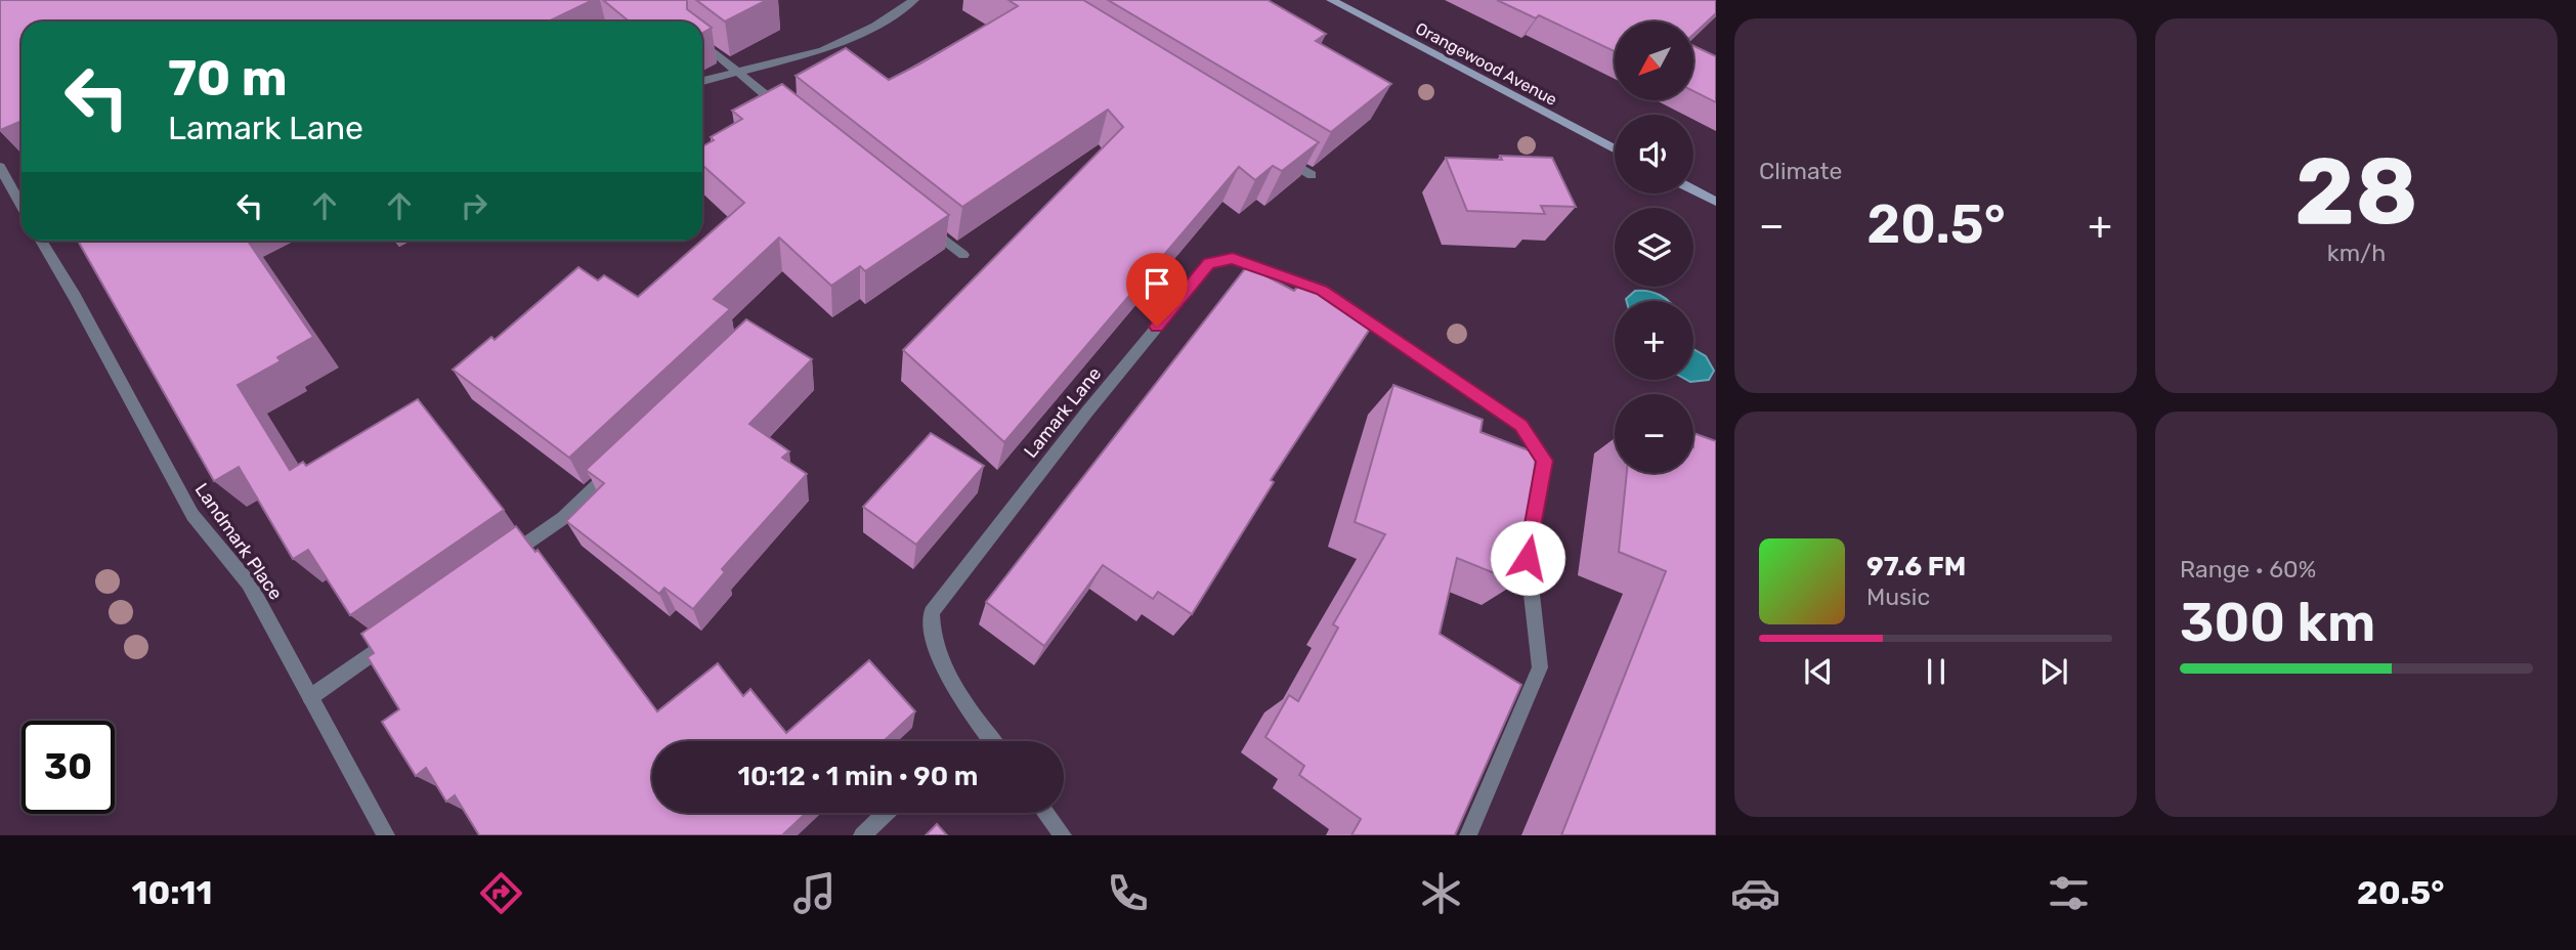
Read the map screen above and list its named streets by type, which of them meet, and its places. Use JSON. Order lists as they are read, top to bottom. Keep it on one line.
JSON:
{"streets":{"main road":["Orangewood Avenue"],"street":["Lamark Lane","Landmark Place"]},"north":"bottom left","page":{"tile":["Climate",["28","km/h"],["Range · 60%","300 km"]],"map_buttons":["+","−"],"turn":["70 m","Lamark Lane"],"heat":["−","20.5°","+"],"song":["97.6 FM","Music"],"limit":"30","trip":"10:12 · 1 min · 90 m","tabs":["10:11","20.5°"]}}
